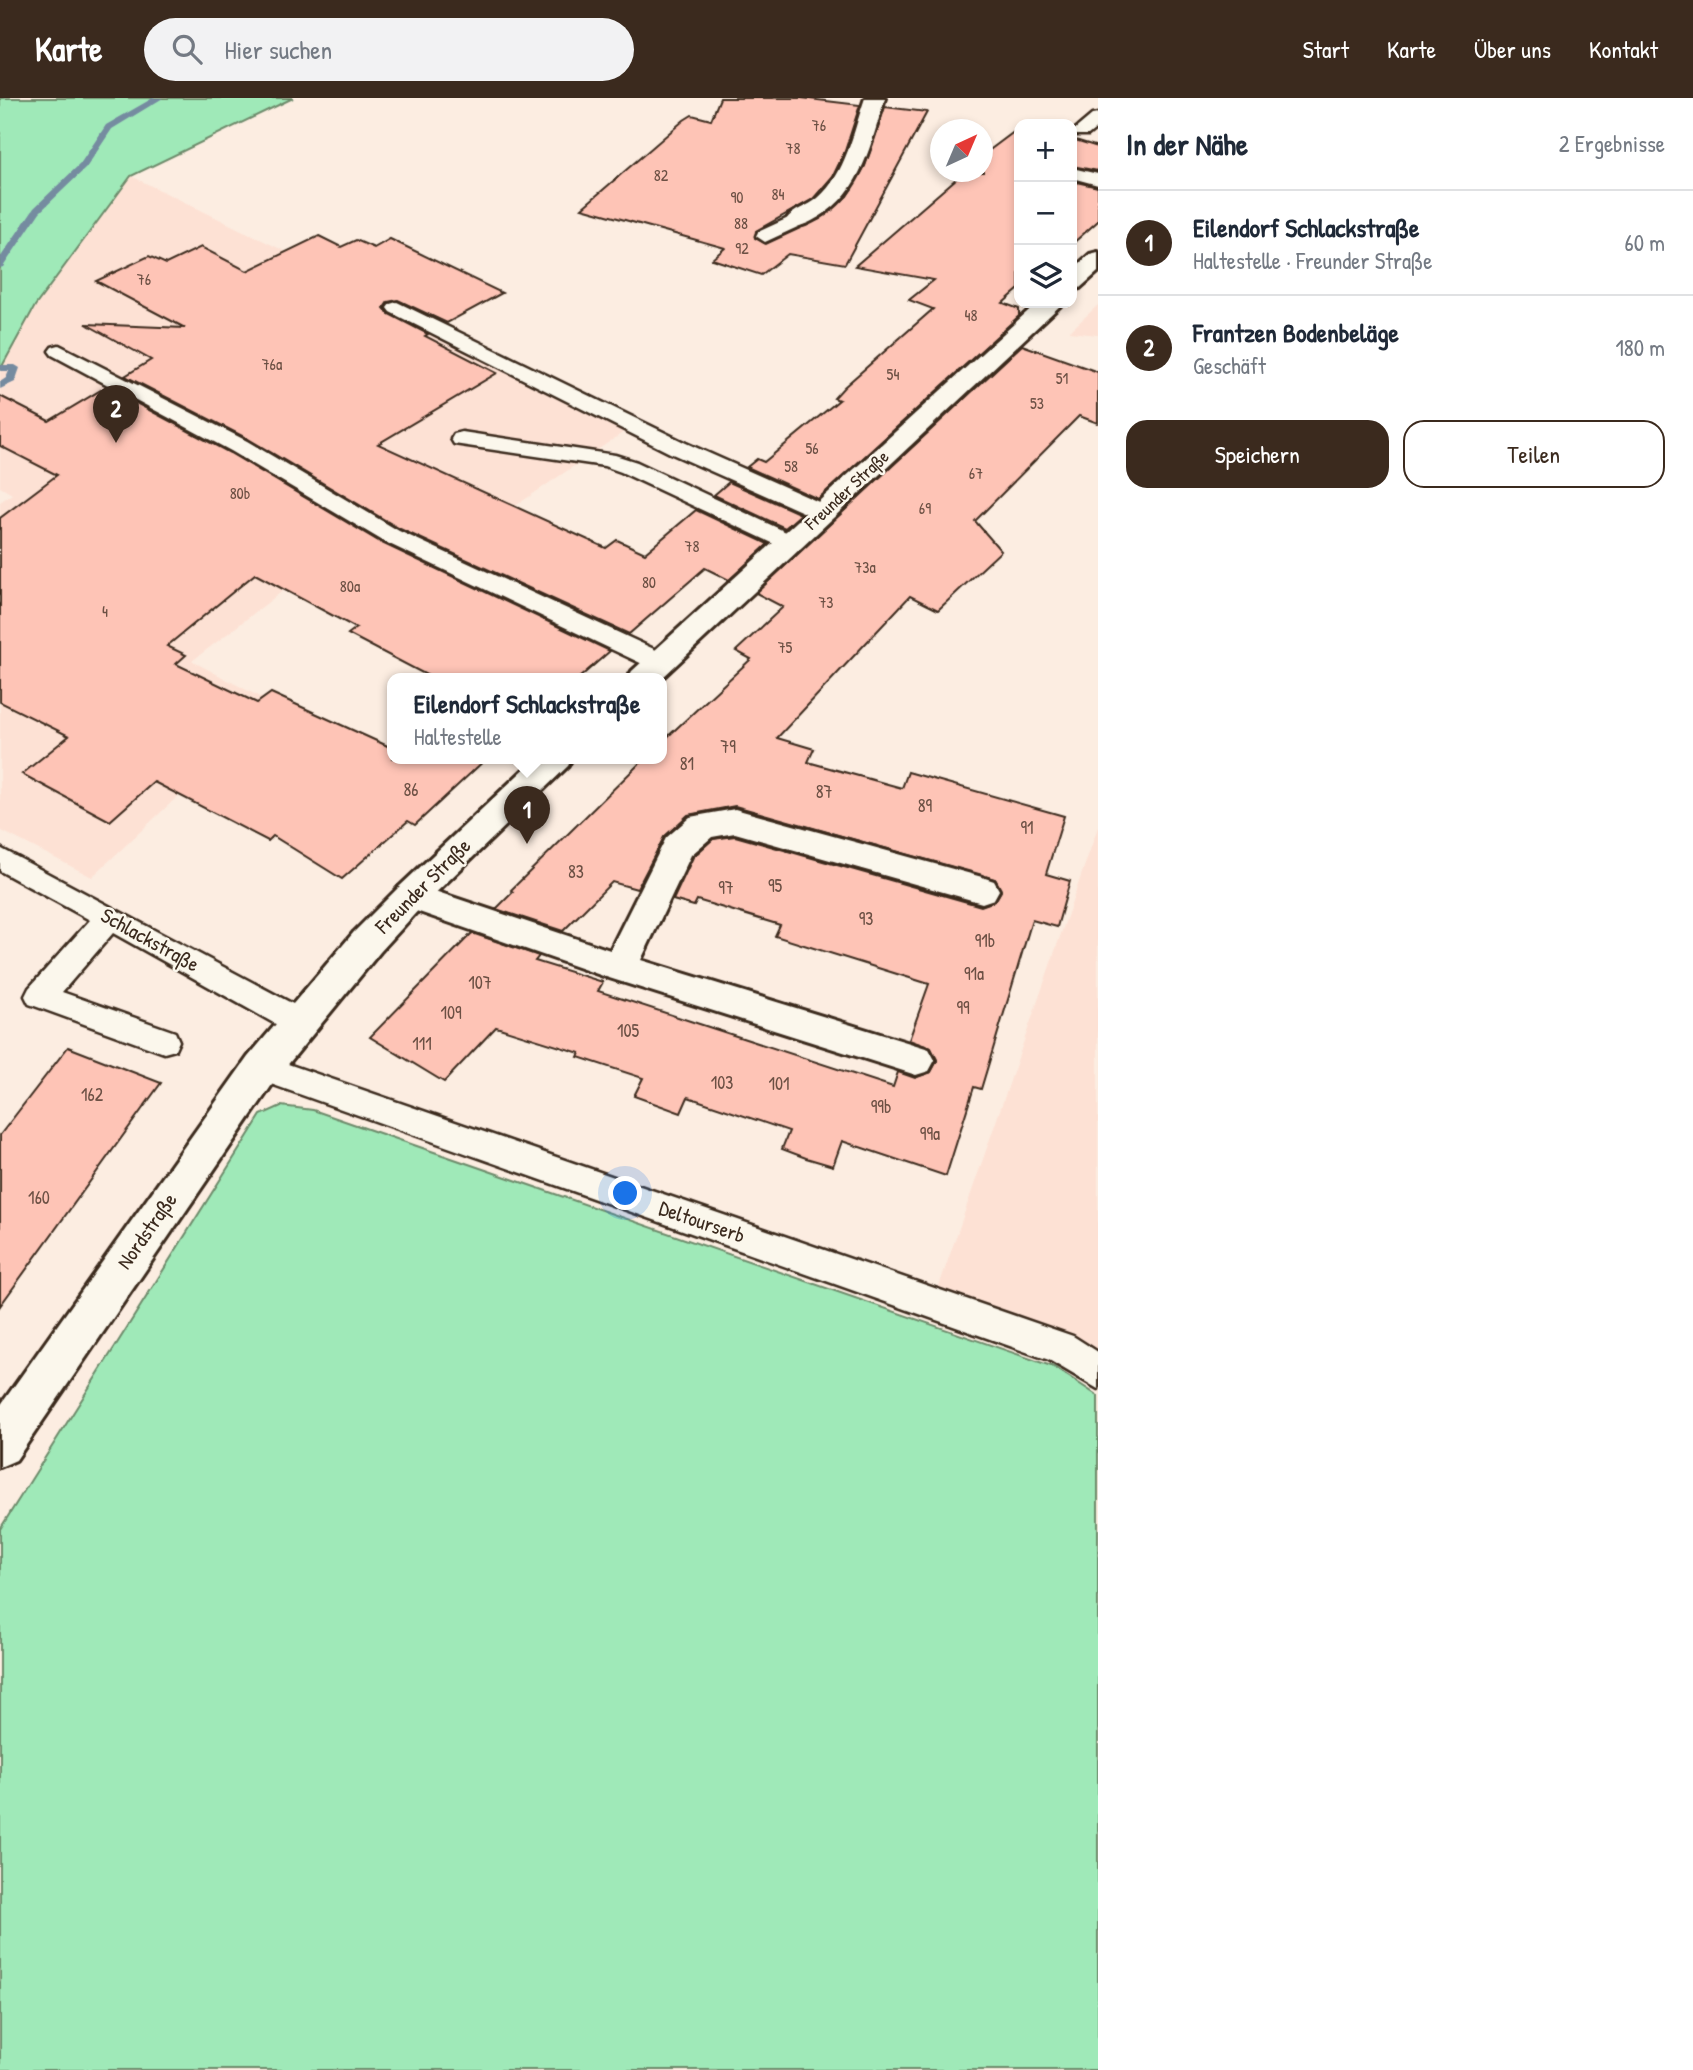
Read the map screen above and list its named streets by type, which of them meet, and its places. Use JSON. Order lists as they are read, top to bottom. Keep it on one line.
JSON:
{"streets":{"main road":["Freunder Straße","Nordstraße"],"lane":["Schlackstraße","Deltourserb"]},"crossings":[["Freunder Straße","Schlackstraße"],["Freunder Straße","Nordstraße"],["Schlackstraße","Nordstraße"],["Deltourserb","Nordstraße"]],"house_numbers":["76","78","82","84","90","88","92","76","48","76a","54","51","53","56","58","67","80b","69","78","73a","80","80a","73","4","75","79","81","86","87","89","91","83","95","97","93","91b","91a","107","99","109","105","111","103","101","162","99b","99a","160"],"north":"top right","page":{"header":"Karte","search":"Hier suchen","nav":["Start","Karte","Über uns","Kontakt"],"heading":["In der Nähe","2 Ergebnisse"],"map_buttons":["+","−"],"list":[{"mark":"1","name":"Eilendorf Schlackstraße","note":"Haltestelle · Freunder Straße","value":"60 m"},{"mark":"2","name":"Frantzen Bodenbeläge","note":"Geschäft","value":"180 m"}],"pins":["2","1"],"buttons":["Speichern","Teilen"],"popup":["Eilendorf Schlackstraße","Haltestelle"]}}
